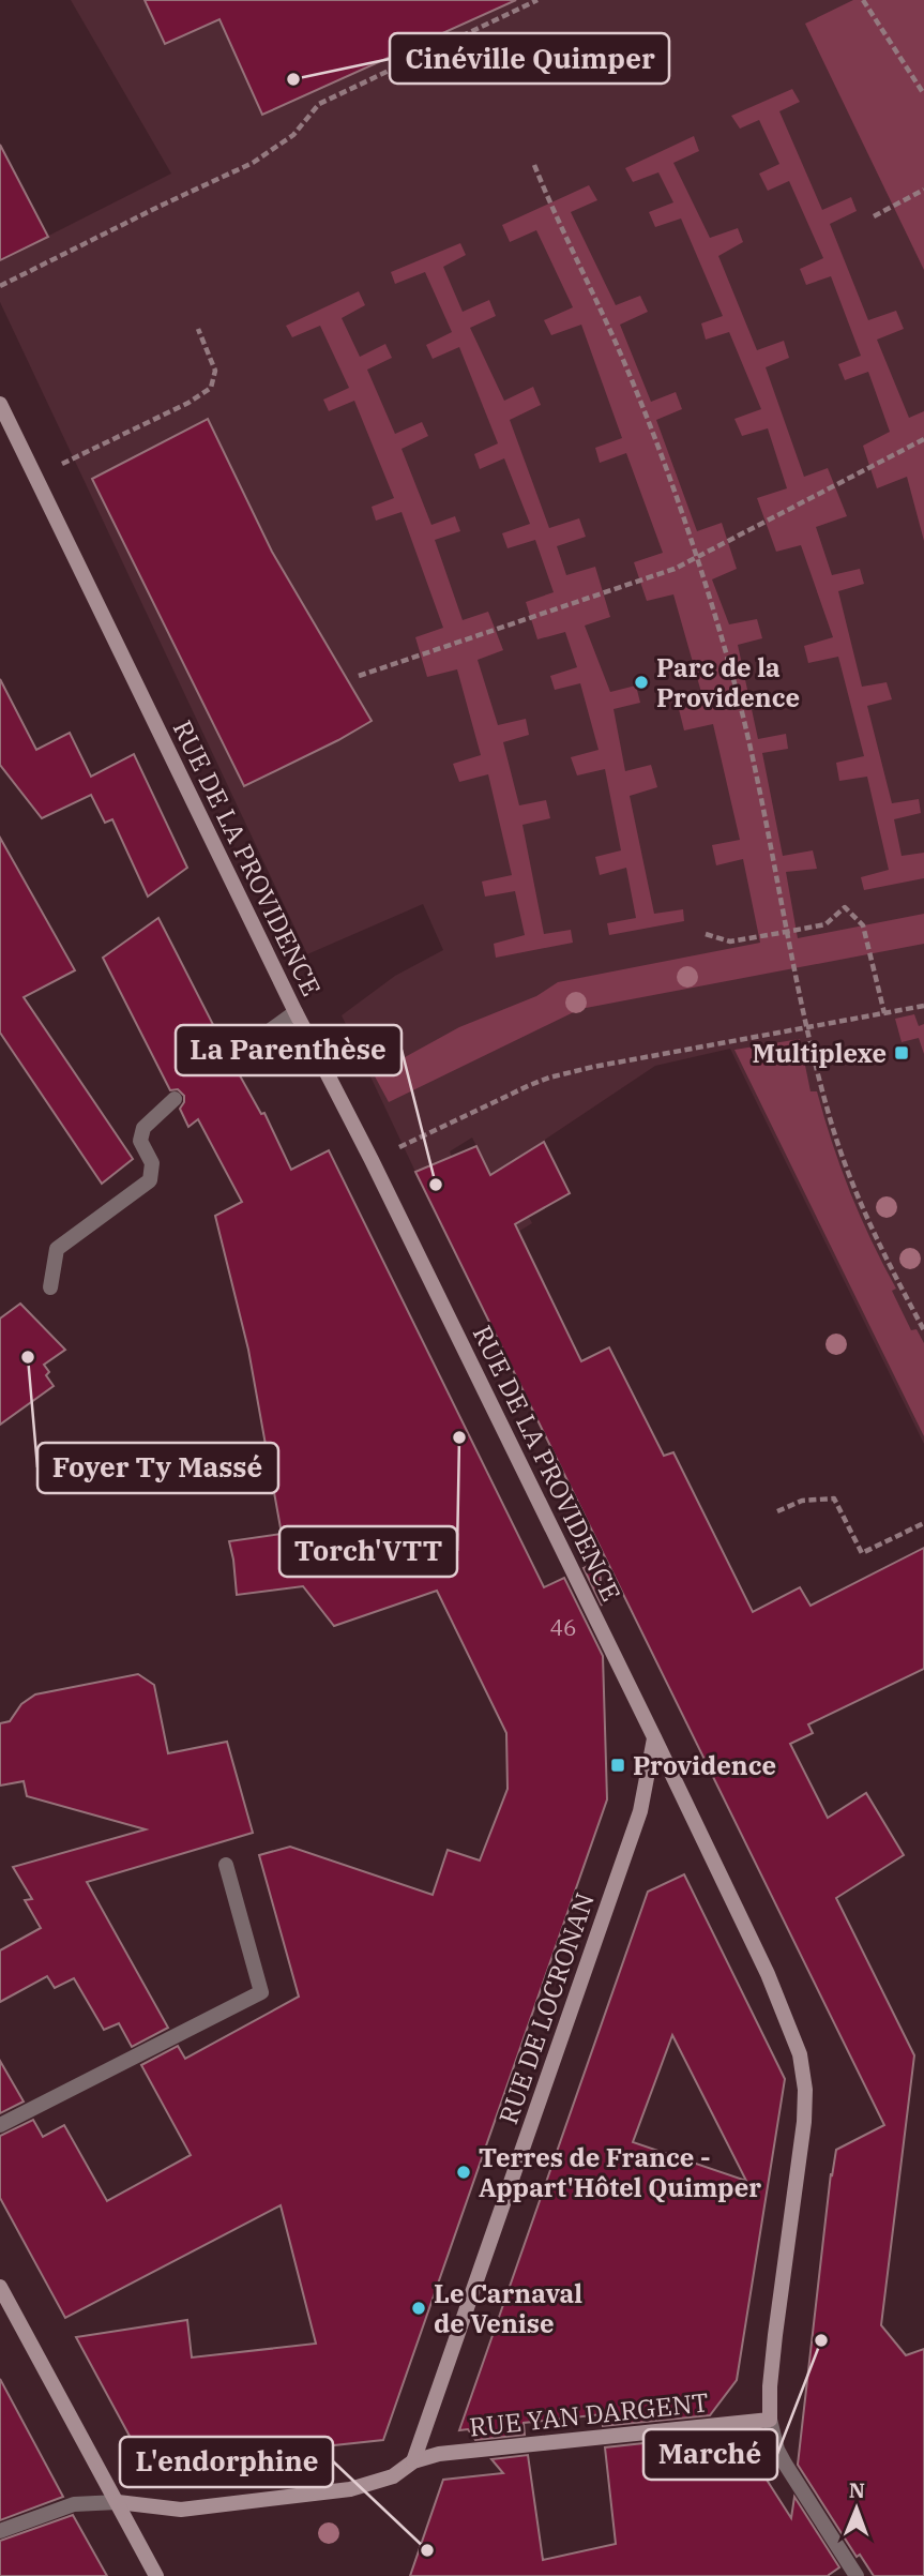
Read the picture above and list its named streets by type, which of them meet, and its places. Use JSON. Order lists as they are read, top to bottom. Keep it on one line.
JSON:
{"streets":{"street":["RUE DE LA PROVIDENCE","RUE DE LOCRONAN","RUE YAN DARGENT"]},"crossings":[["RUE DE LA PROVIDENCE","RUE DE LOCRONAN"],["RUE DE LA PROVIDENCE","RUE YAN DARGENT"],["RUE DE LOCRONAN","RUE YAN DARGENT"]],"places":{"other":["Cinéville Quimper","Parc de la Providence","La Parenthèse","Foyer Ty Massé","Torch'VTT","Terres de France - Appart'Hôtel Quimper","Le Carnaval de Venise","Marché","L'endorphine"],"transit":["Multiplexe","Providence"]},"house_numbers":["46"],"north":"top"}
